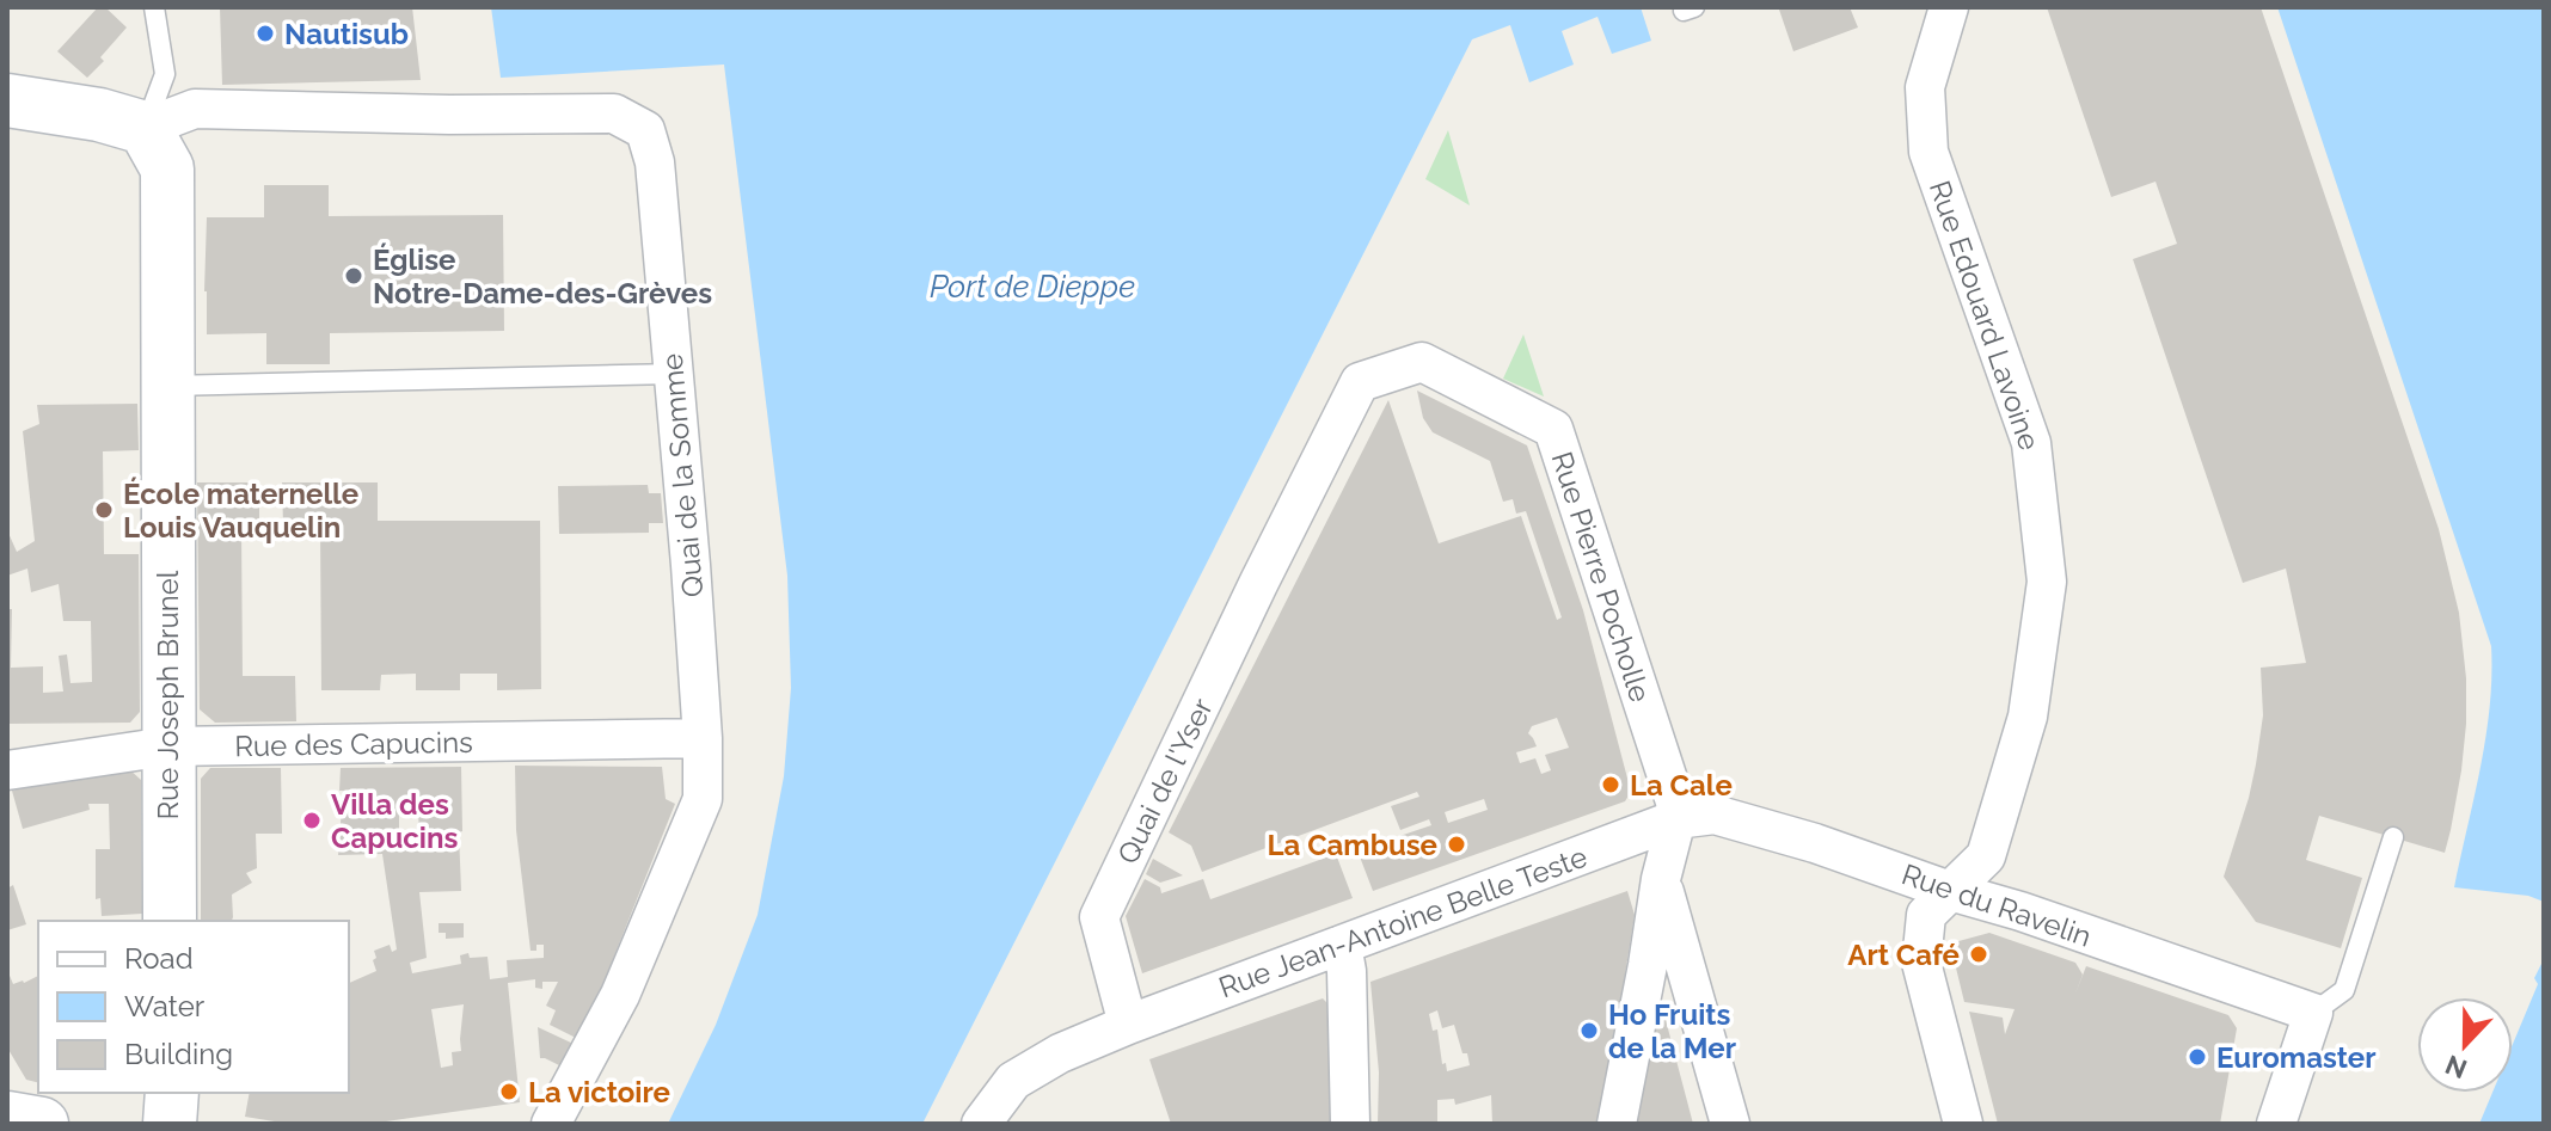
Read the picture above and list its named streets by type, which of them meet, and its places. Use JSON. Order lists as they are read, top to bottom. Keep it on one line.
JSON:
{"streets":{"main road":["Rue Joseph Brunel"],"street":["Rue Edouard Lavoine","Quai de la Somme","Rue Pierre Pocholle","Rue des Capucins","Quai de l'Yser","Rue du Ravelin","Rue Jean-Antoine Belle Teste"]},"crossings":[["Rue Edouard Lavoine","Rue du Ravelin"],["Quai de la Somme","Rue Joseph Brunel"],["Quai de la Somme","Rue des Capucins"],["Rue Pierre Pocholle","Quai de l'Yser"],["Rue Pierre Pocholle","Rue du Ravelin"],["Rue Pierre Pocholle","Rue Jean-Antoine Belle Teste"],["Rue Joseph Brunel","Rue des Capucins"],["Quai de l'Yser","Rue Jean-Antoine Belle Teste"],["Rue du Ravelin","Rue Jean-Antoine Belle Teste"]],"water":["Port de Dieppe"],"places":["Nautisub","Église Notre-Dame-des-Grèves","École maternelle Louis Vauquelin","La Cale","Villa des Capucins","La Cambuse","Art Café","Ho Fruits de la Mer","Euromaster","La victoire"],"legend":["Road","Water","Building"],"north":"bottom"}
